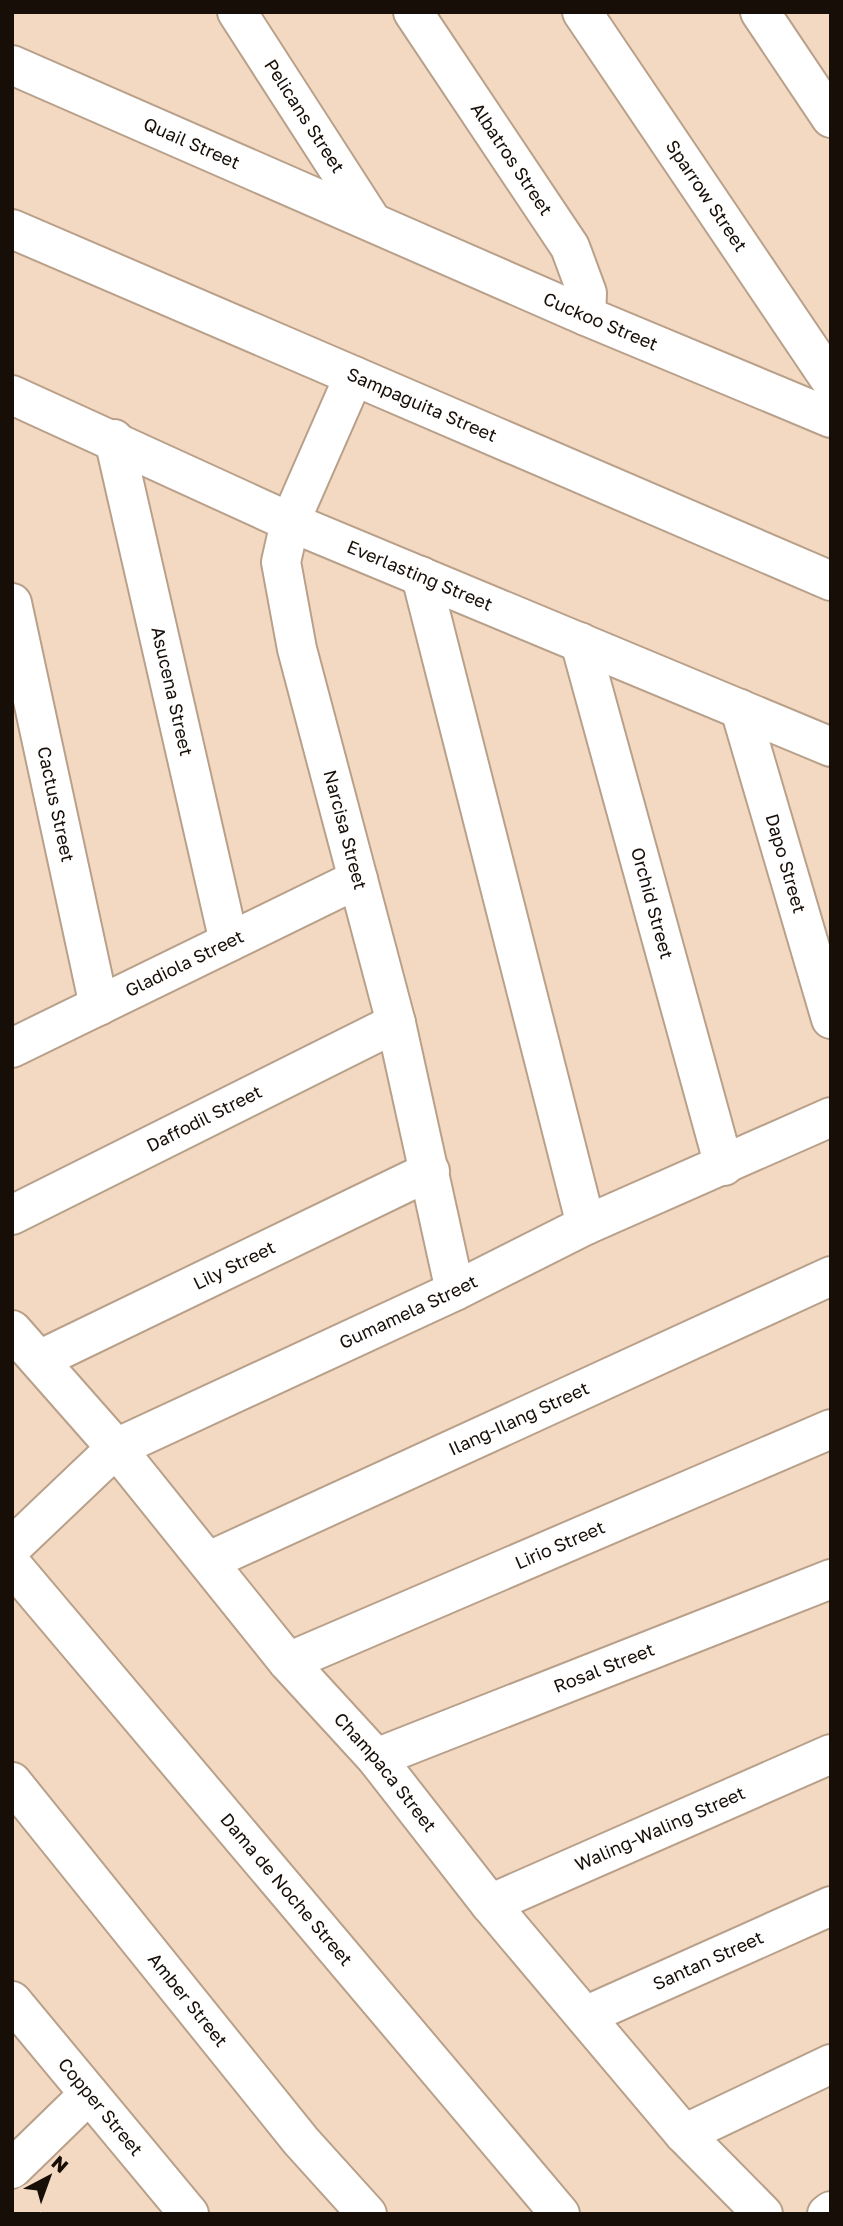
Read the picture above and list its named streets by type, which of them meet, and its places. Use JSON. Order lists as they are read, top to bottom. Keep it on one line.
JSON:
{"streets":{"street":["Pelicans Street","Quail Street","Albatros Street","Sparrow Street","Cuckoo Street","Sampaguita Street","Everlasting Street","Asucena Street","Cactus Street","Narcisa Street","Dapo Street","Orchid Street","Gladiola Street","Daffodil Street","Lily Street","Gumamela Street","Ilang-Ilang Street","Lirio Street","Rosal Street","Champaca Street","Waling-Waling Street","Dama de Noche Street","Santan Street","Amber Street","Copper Street"]},"crossings":[["Pelicans Street","Quail Street"],["Pelicans Street","Cuckoo Street"],["Quail Street","Cuckoo Street"],["Albatros Street","Cuckoo Street"],["Sampaguita Street","Narcisa Street"],["Everlasting Street","Asucena Street"],["Everlasting Street","Narcisa Street"],["Everlasting Street","Dapo Street"],["Everlasting Street","Orchid Street"],["Asucena Street","Gladiola Street"],["Cactus Street","Gladiola Street"],["Narcisa Street","Gladiola Street"],["Narcisa Street","Daffodil Street"],["Narcisa Street","Lily Street"],["Narcisa Street","Gumamela Street"],["Orchid Street","Gumamela Street"],["Lily Street","Champaca Street"],["Gumamela Street","Champaca Street"],["Ilang-Ilang Street","Champaca Street"],["Lirio Street","Champaca Street"],["Rosal Street","Champaca Street"],["Champaca Street","Waling-Waling Street"],["Champaca Street","Santan Street"]],"north":"top right"}
